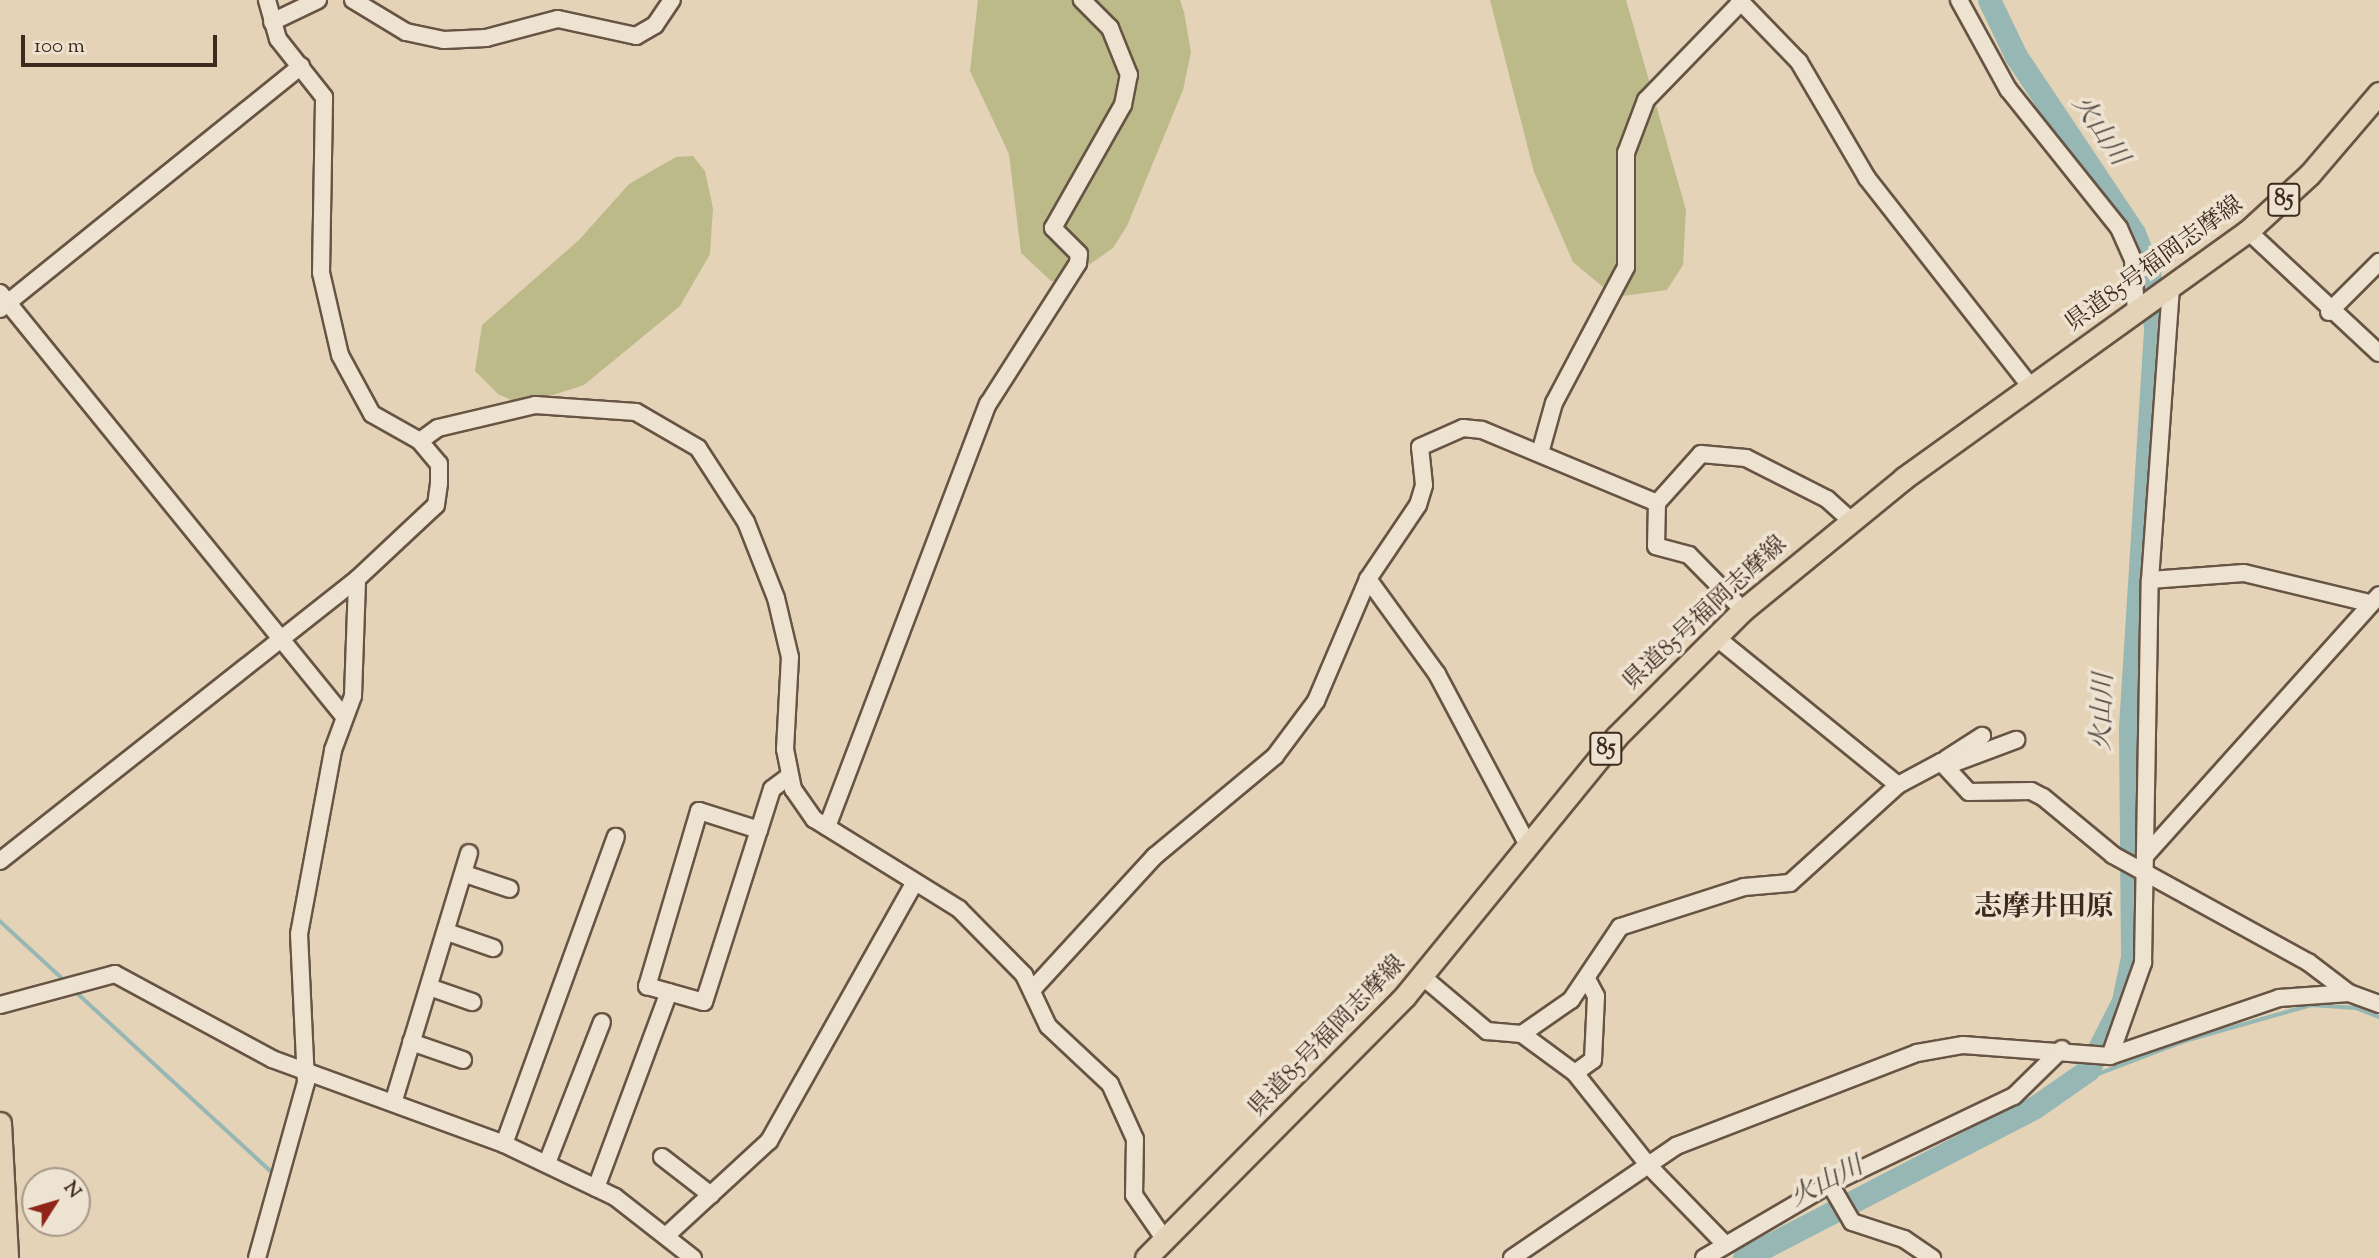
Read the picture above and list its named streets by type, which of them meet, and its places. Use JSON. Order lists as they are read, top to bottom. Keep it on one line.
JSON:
{"streets":{"main road":["85","県道85号福岡志摩線"]},"districts":["志摩井田原"],"water":["火山川"],"scale_bar":"100 m","north":"top right"}
